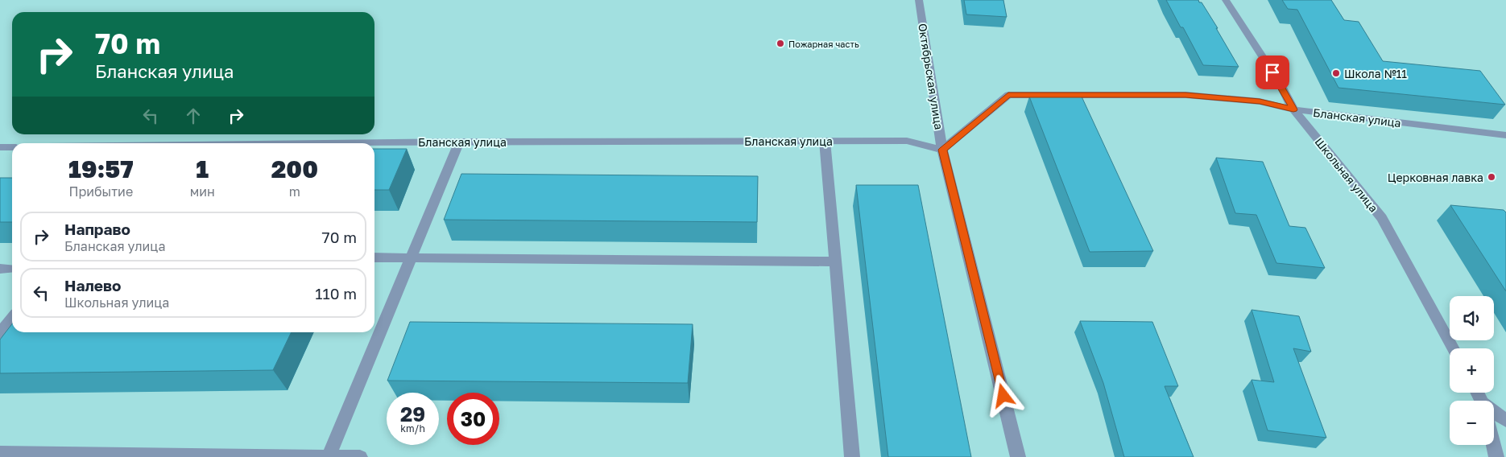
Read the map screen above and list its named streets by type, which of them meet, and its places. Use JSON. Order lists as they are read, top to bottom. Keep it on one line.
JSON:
{"streets":{"street":["Октябрьская улица","Бланская улица","Школьная улица"]},"crossings":[["Октябрьская улица","Бланская улица"],["Бланская улица","Школьная улица"]],"places":["Пожарная часть","Школа №11","Церковная лавка"],"page":{"turn":["70 m","Бланская улица"],"eta":["19:57","Прибытие","1","мин","200","m"],"list":[{"name":"Направо","note":"Бланская улица","value":"70 m"},{"name":"Налево","note":"Школьная улица","value":"110 m"}],"map_buttons":["+","−"],"speed":"29 km/h","limit":"30"}}
